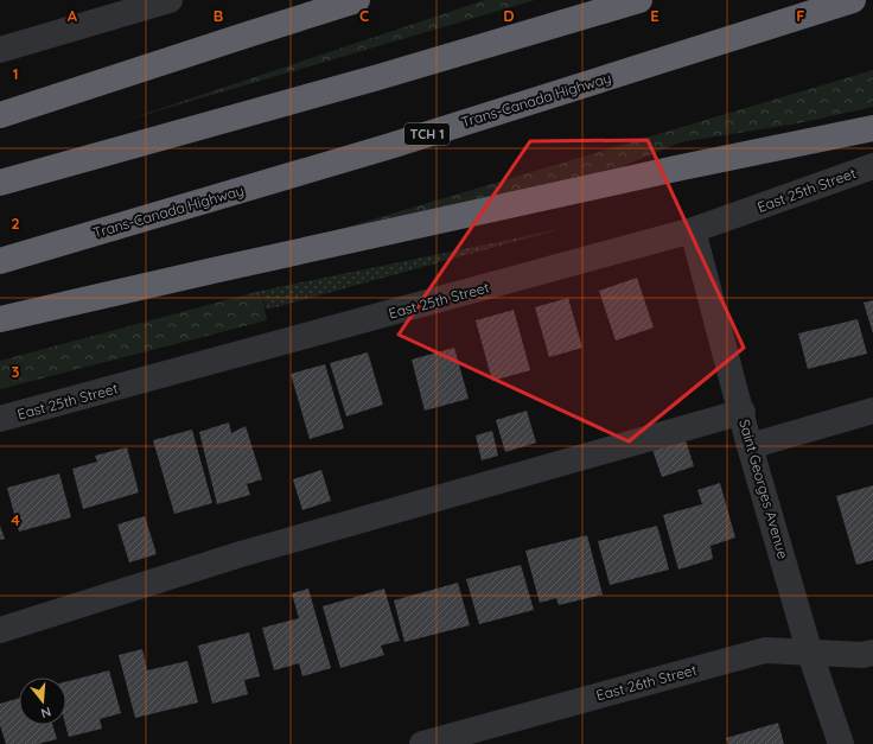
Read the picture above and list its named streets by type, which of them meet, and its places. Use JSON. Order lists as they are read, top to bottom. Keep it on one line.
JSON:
{"streets":{"highway":["Trans-Canada Highway","TCH 1"],"street":["East 25th Street","Saint Georges Avenue","East 26th Street"]},"crossings":[["East 25th Street","Saint Georges Avenue"],["Saint Georges Avenue","East 26th Street"]],"north":"bottom","grid":{"columns":["A","B","C","D","E","F"],"rows":["1","2","3","4"]}}
